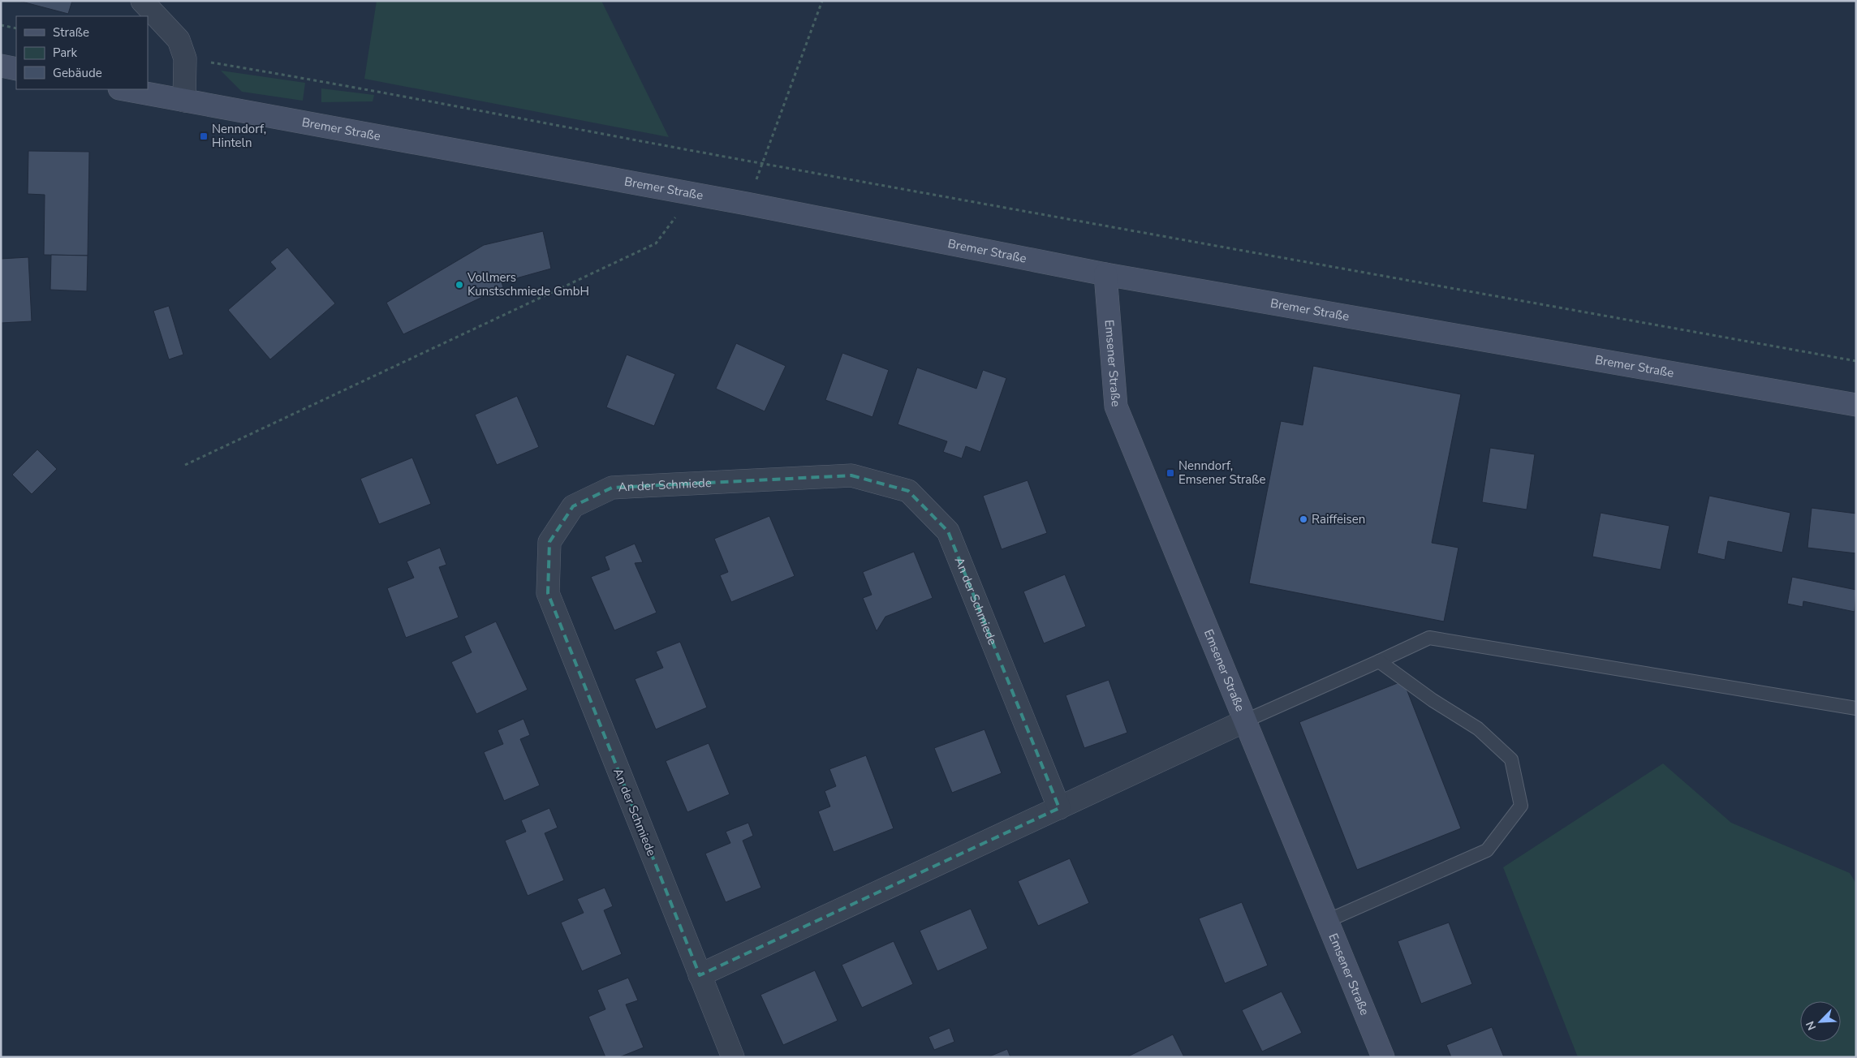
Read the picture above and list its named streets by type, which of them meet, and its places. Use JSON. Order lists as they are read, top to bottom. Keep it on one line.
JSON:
{"streets":{"main road":["Bremer Straße","Emsener Straße"],"street":["An der Schmiede"]},"crossings":[["Bremer Straße","Emsener Straße"]],"places":{"transit":["Nenndorf, Hinteln","Nenndorf, Emsener Straße"],"other":["Vollmers Kunstschmiede GmbH","Raiffeisen"]},"legend":["Straße","Park","Gebäude"],"north":"bottom left"}
